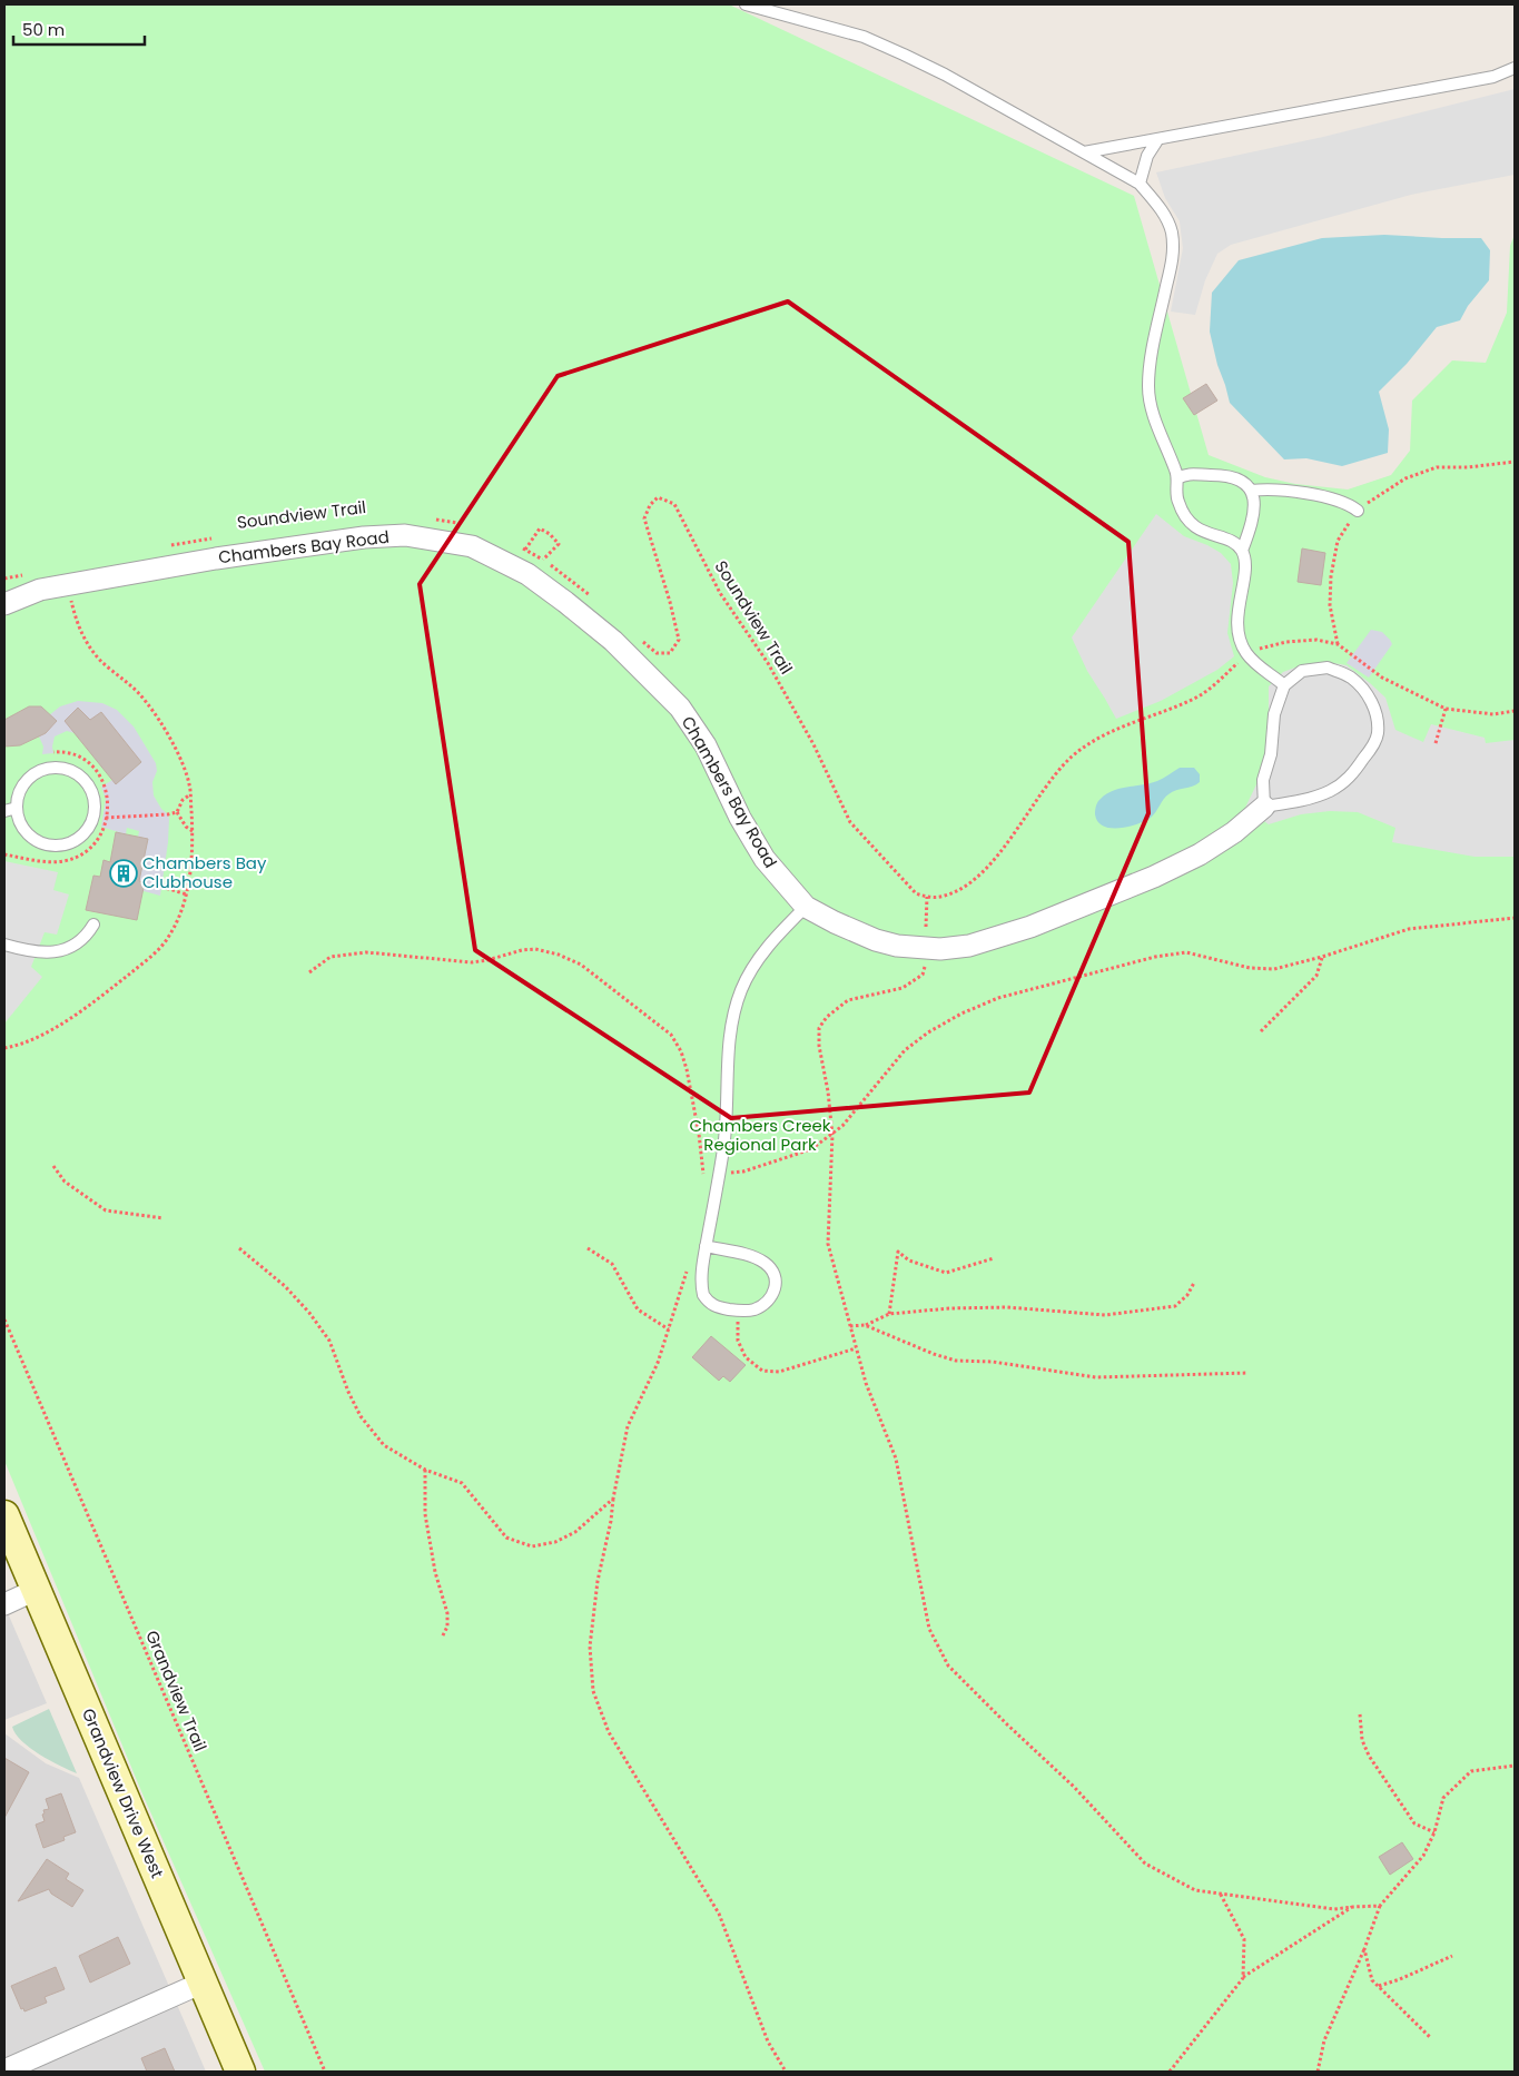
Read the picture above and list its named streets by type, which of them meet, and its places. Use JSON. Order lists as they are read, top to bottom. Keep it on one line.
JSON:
{"streets":{"street":["Chambers Bay Road","Grandview Drive West"],"path":["Soundview Trail","Grandview Trail"]},"parks":["Chambers Creek Regional Park"],"places":{"building":["Chambers Bay Clubhouse"]},"scale_bar":"50 m"}
